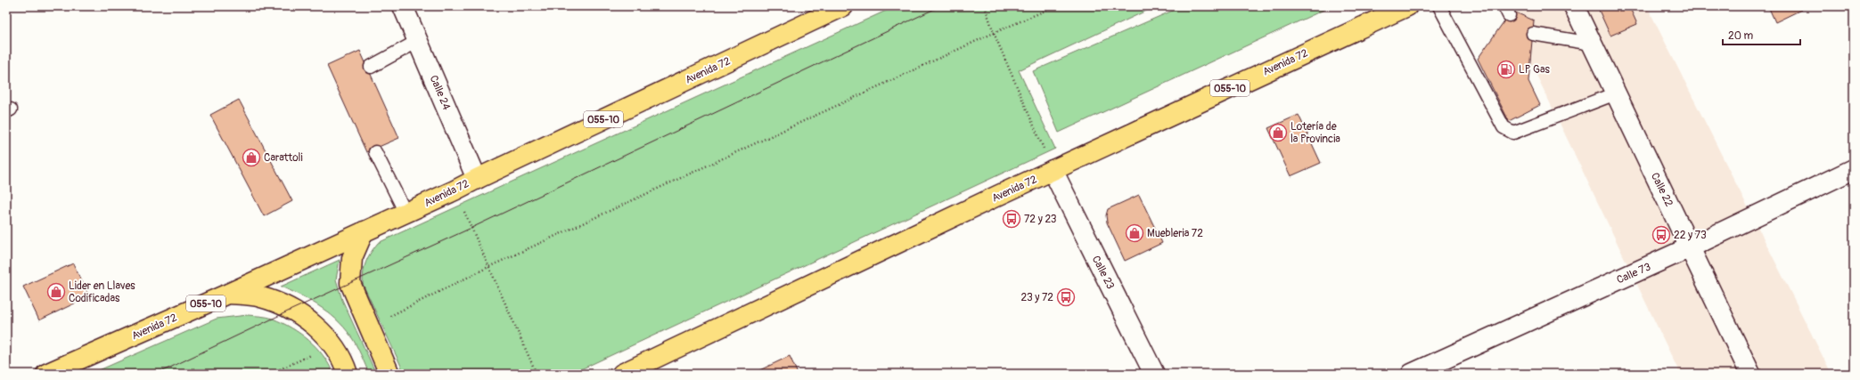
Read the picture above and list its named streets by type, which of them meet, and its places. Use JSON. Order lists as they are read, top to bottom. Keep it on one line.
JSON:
{"streets":{"highway":["Avenida 72","055-10"],"street":["Calle 24","Calle 22","Calle 23","Calle 73"]},"crossings":[["Avenida 72","Calle 24"],["Avenida 72","Calle 23"],["Calle 22","Calle 73"]],"places":{"fuel station":["LP Gas"],"shop":["Lotería de la Provincia","Carattoli","Muebleria 72","Lider en Llaves Codificadas"],"bus stop":["72 y 23","22 y 73","23 y 72"]},"scale_bar":"20 m"}
